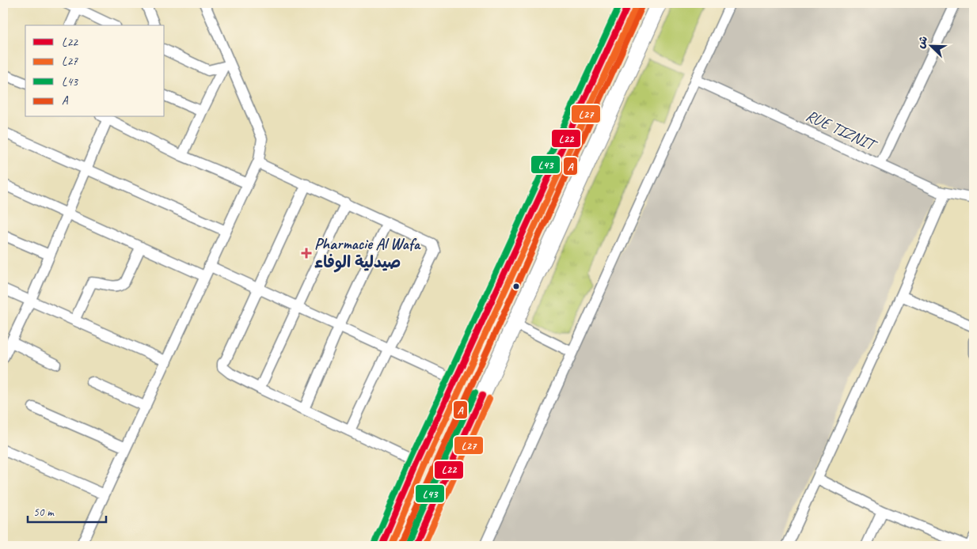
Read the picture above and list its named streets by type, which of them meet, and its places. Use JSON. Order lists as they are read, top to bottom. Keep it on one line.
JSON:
{"streets":{"street":["RUE TIZNIT"]},"places":{"health":["Pharmacie Al Wafa صيدلية الوفاء"]},"lines":["transit line L22","transit line L43","transit line A","transit line L27"],"legend":["L22","L27","L43","A"],"scale_bar":"50 m","north":"top left"}
